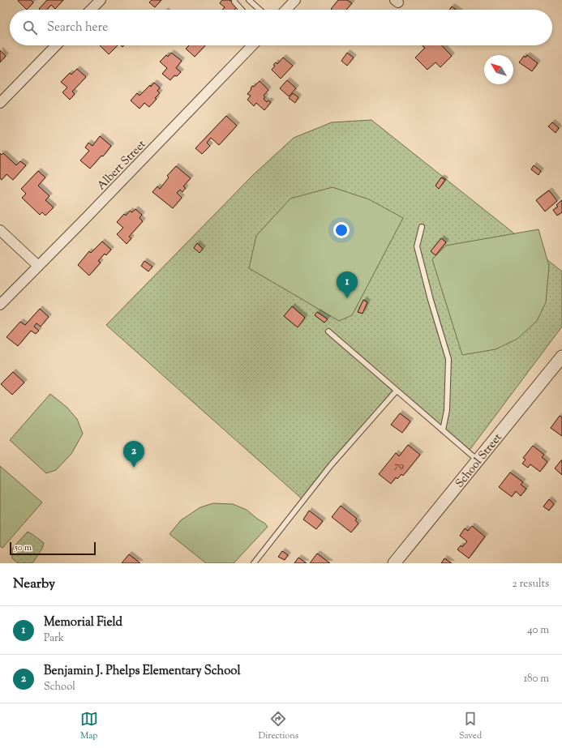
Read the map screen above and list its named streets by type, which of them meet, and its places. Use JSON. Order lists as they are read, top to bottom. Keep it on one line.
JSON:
{"streets":{"street":["Albert Street","School Street"]},"house_numbers":["79"],"scale_bar":"50 m","north":"top left","page":{"search":"Search here","pins":["1","2"],"scale":"50 m","heading":["Nearby","2 results"],"list":[{"mark":"1","name":"Memorial Field","note":"Park","value":"40 m"},{"mark":"2","name":"Benjamin J. Phelps Elementary School","note":"School","value":"180 m"}],"nav":["Map","Directions","Saved"]}}
